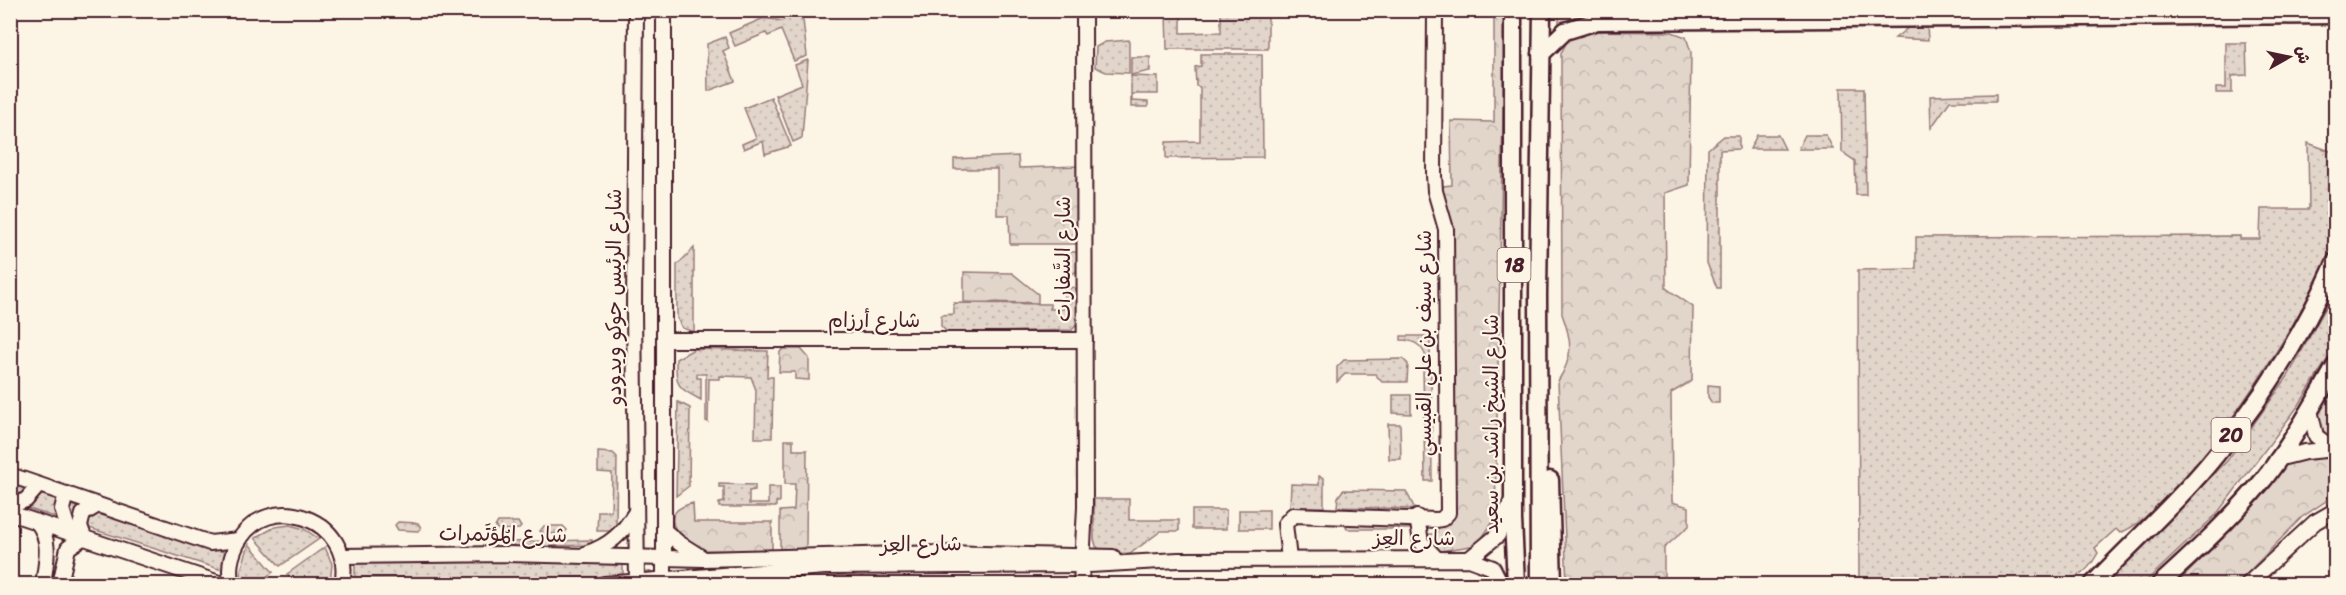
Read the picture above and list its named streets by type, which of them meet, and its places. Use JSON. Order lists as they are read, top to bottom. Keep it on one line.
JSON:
{"streets":{"main road":["18","شارع الشيخ راشد بن سعيد","20"],"street":["شارع السَّفارات","شارع الرئيس جوكو ويدودو","شارع أرزام","شارع سيف بن علي القبيسي","شارع المُؤتَمرات","شارع العِز"]},"crossings":[["شارع السَّفارات","شارع أرزام"],["شارع السَّفارات","شارع العِز"],["شارع الرئيس جوكو ويدودو","شارع المُؤتَمرات"],["شارع الشيخ راشد بن سعيد","شارع العِز"],["شارع المُؤتَمرات","شارع العِز"]],"north":"right"}
